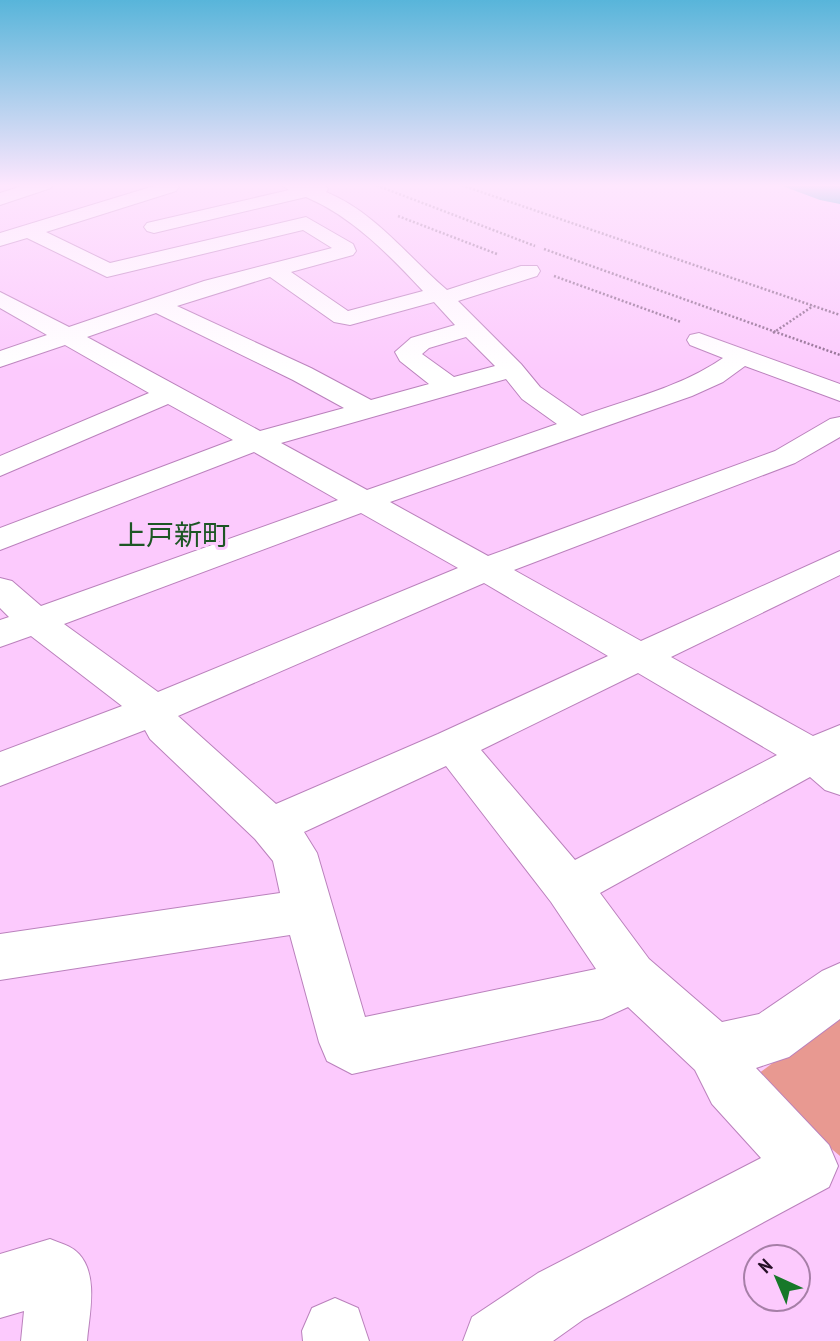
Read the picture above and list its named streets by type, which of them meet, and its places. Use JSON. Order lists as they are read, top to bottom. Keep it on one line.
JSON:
{"districts":["上戸新町"],"north":"top left"}
